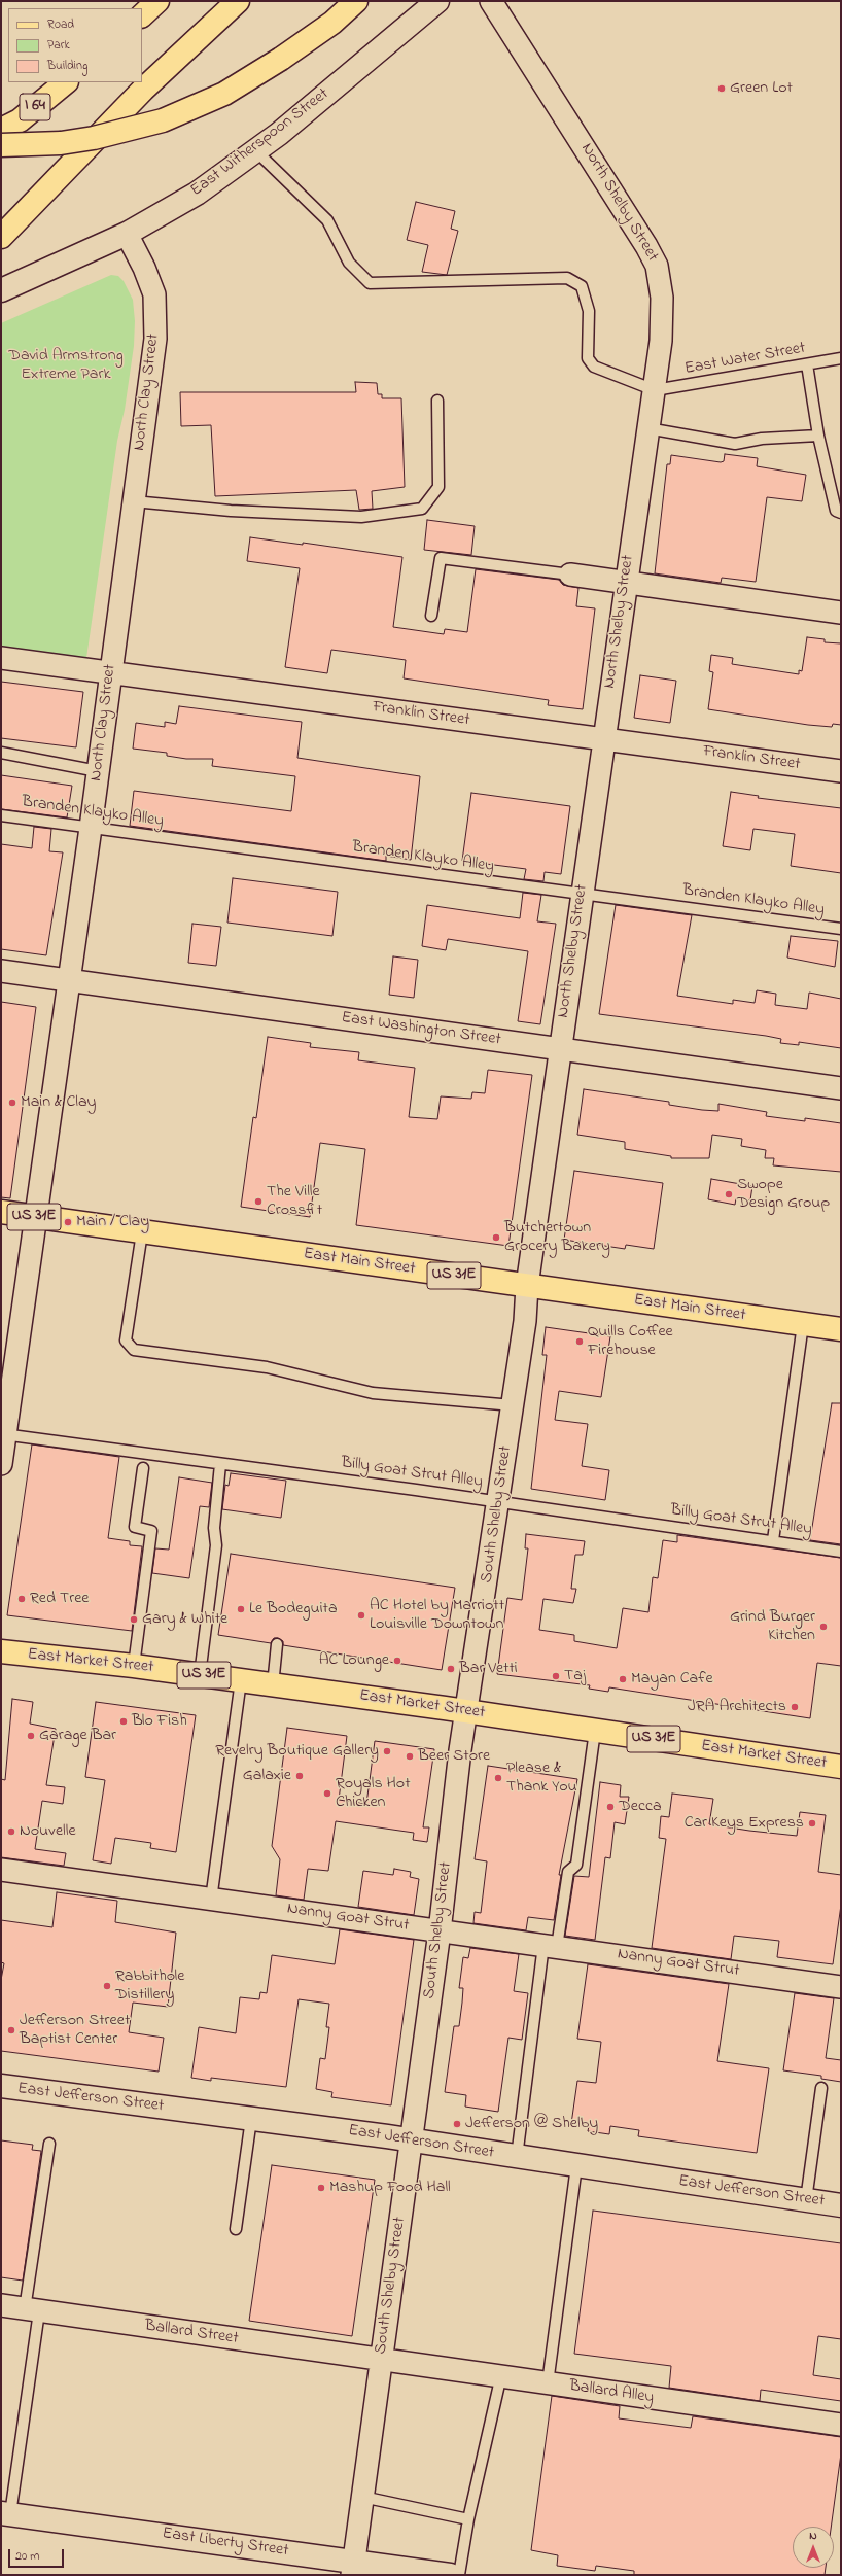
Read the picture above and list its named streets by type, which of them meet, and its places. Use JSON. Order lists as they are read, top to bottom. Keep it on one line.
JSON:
{"streets":{"main road":["I 64","US 31E","East Main Street","East Market Street"],"street":["East Witherspoon Street","North Shelby Street","North Clay Street","Franklin Street","East Washington Street","South Shelby Street","Nanny Goat Strut","East Jefferson Street","Ballard Street","Ballard Alley","East Liberty Street"],"lane":["East Water Street","Branden Klayko Alley","Billy Goat Strut Alley"]},"crossings":[["East Witherspoon Street","North Clay Street"],["North Shelby Street","East Water Street"],["North Shelby Street","Franklin Street"],["North Shelby Street","Branden Klayko Alley"],["North Shelby Street","East Washington Street"],["North Shelby Street","East Main Street"],["North Shelby Street","South Shelby Street"],["North Clay Street","Franklin Street"],["North Clay Street","Branden Klayko Alley"],["North Clay Street","East Washington Street"],["North Clay Street","East Main Street"],["North Clay Street","Billy Goat Strut Alley"],["East Main Street","South Shelby Street"],["Billy Goat Strut Alley","South Shelby Street"],["South Shelby Street","East Market Street"],["South Shelby Street","Nanny Goat Strut"],["South Shelby Street","East Jefferson Street"],["South Shelby Street","Ballard Street"],["South Shelby Street","Ballard Alley"],["South Shelby Street","East Liberty Street"],["Ballard Street","Ballard Alley"]],"parks":["David Armstrong Extreme Park"],"places":["Green Lot","Main & Clay","Swope Design Group","The Ville Crossfit","Main / Clay","Butchertown Grocery Bakery","Quills Coffee Firehouse","Red Tree","Le Bodeguita","AC Hotel by Marriott Louisville Downtown","Gary & White","Grind Burger Kitchen","AC Lounge","Bar Vetti","Taj","Mayan Cafe","JRA Architects","Blo Fish","Garage Bar","Revelry Boutique Gallery","Beer Store","Galaxie","Please & Thank You","Royals Hot Chicken","Decca","Car Keys Express","Nouvelle","Rabbithole Distillery","Jefferson Street Baptist Center","Jefferson @ Shelby","Mashup Food Hall"],"legend":["Road","Park","Building"],"scale_bar":"20 m","north":"top"}
